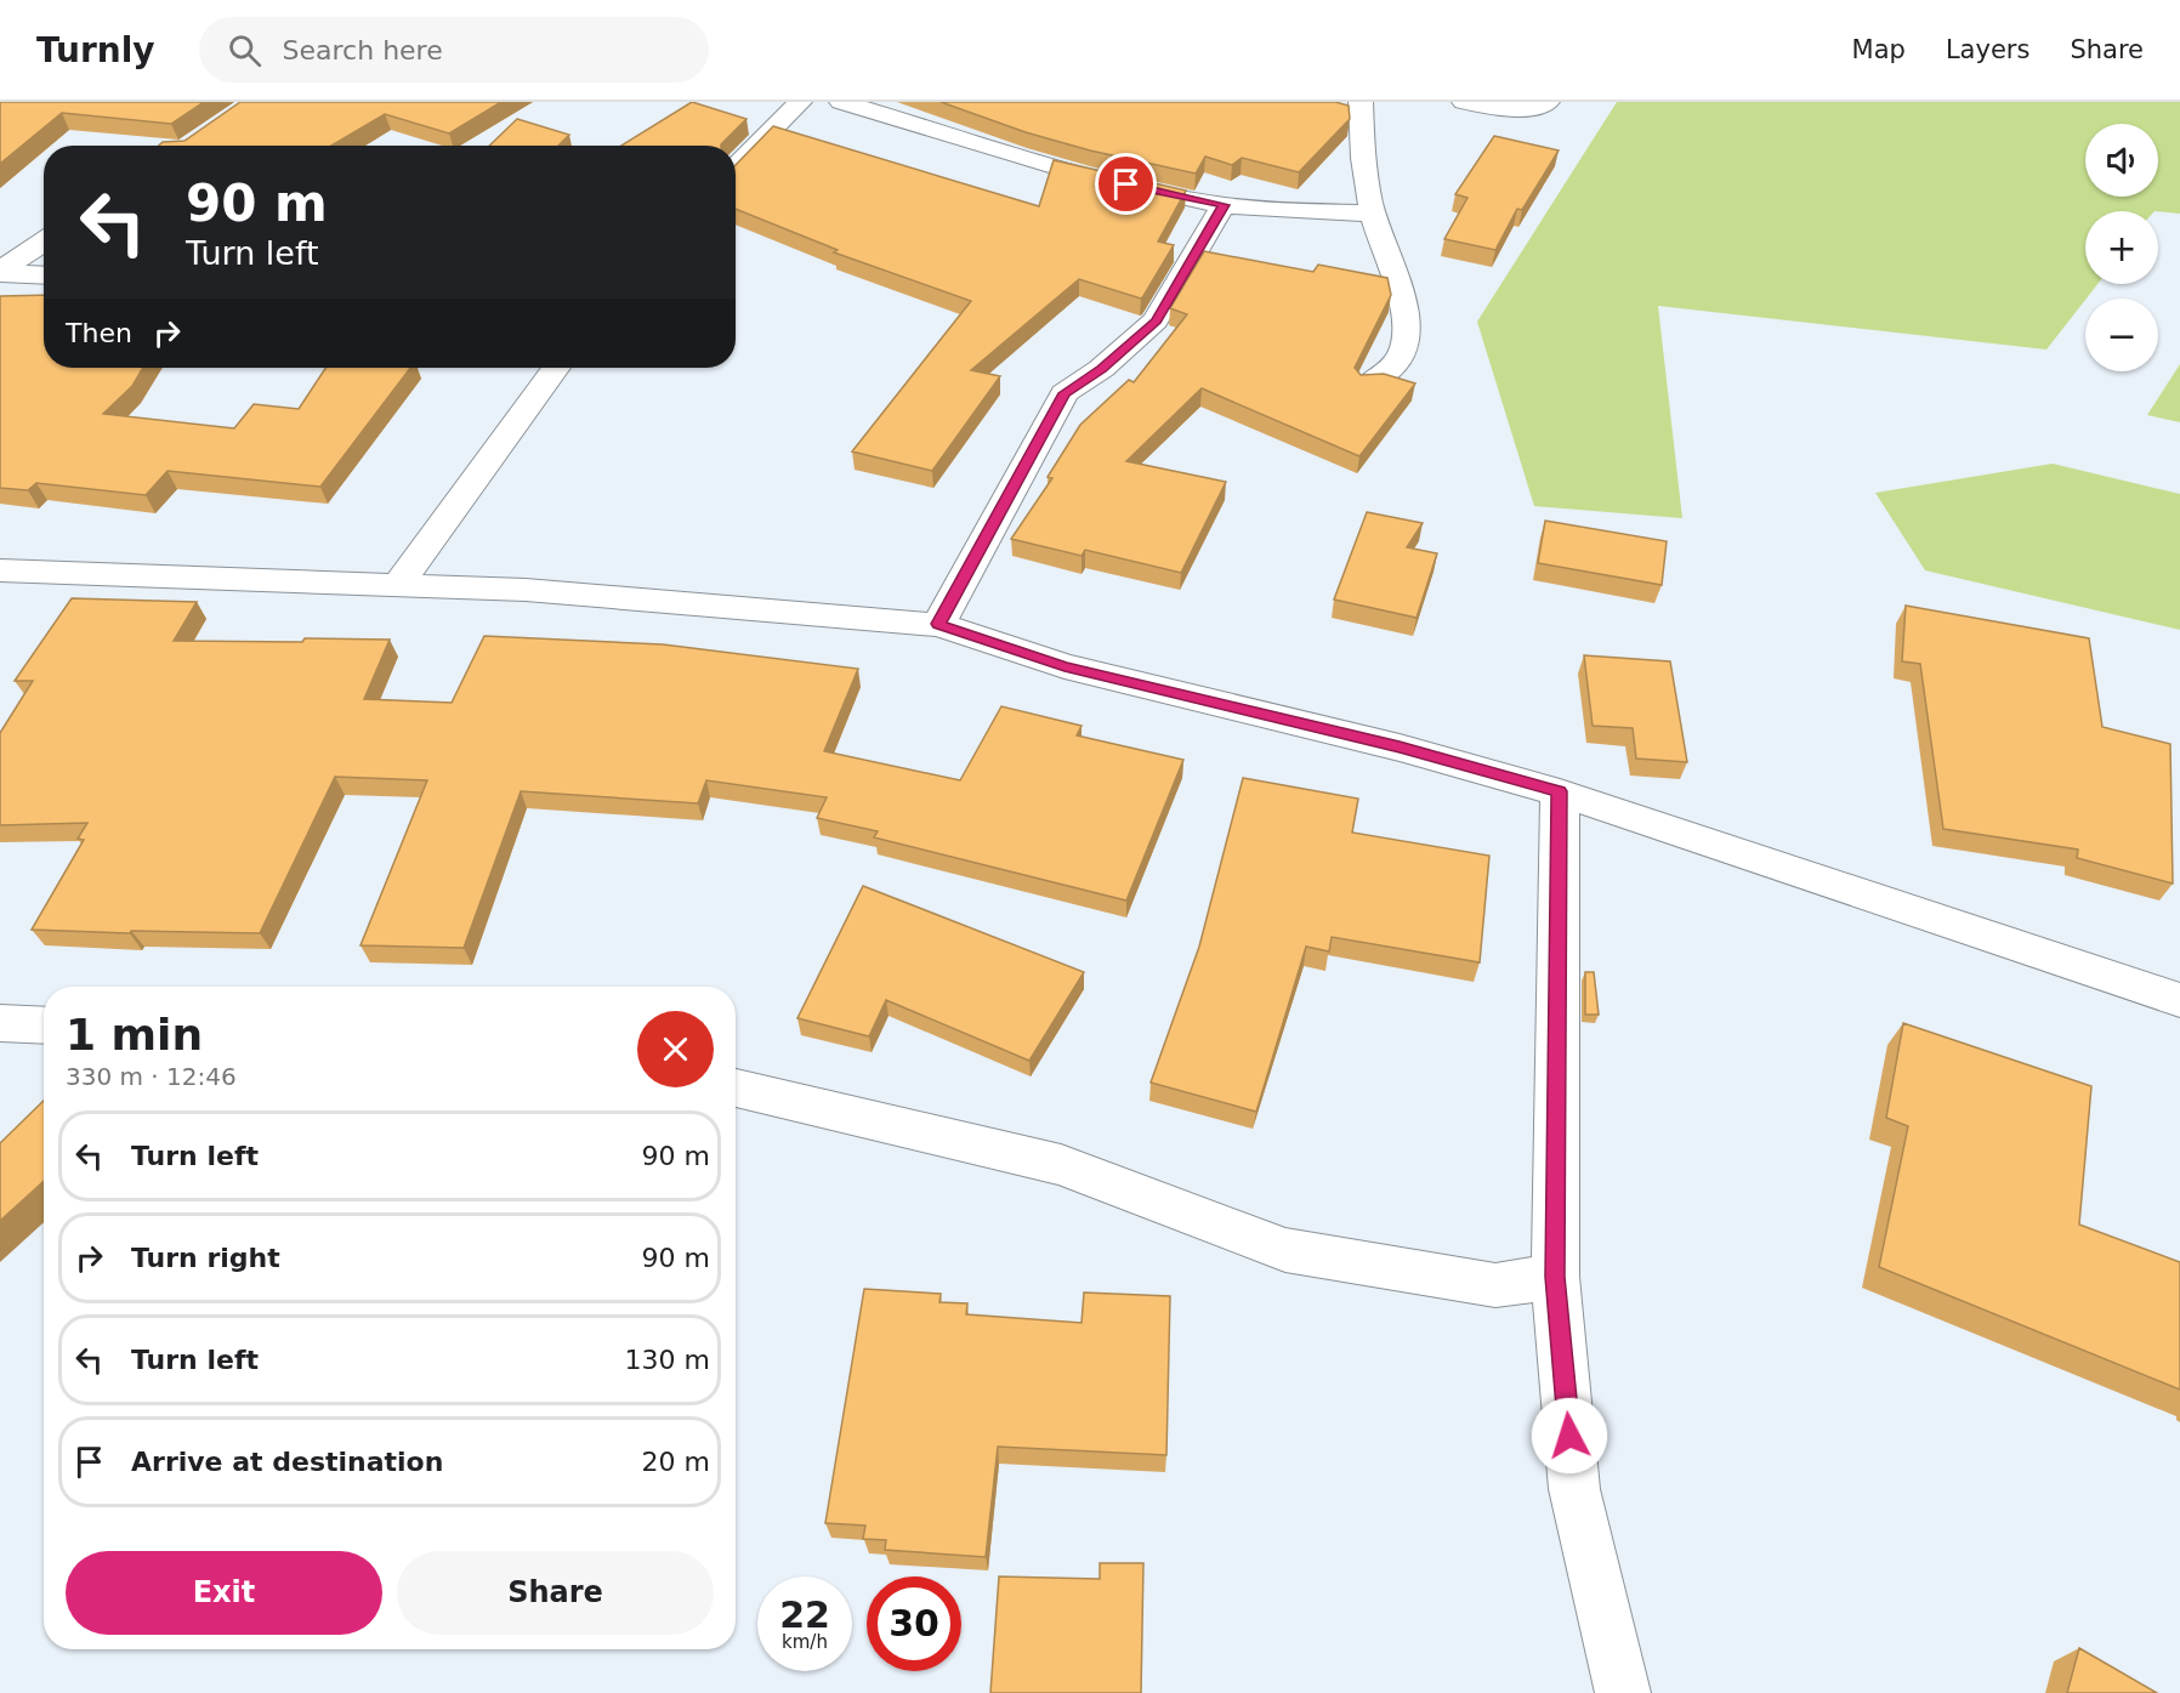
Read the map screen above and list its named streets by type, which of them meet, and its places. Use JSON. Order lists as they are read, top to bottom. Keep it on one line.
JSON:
{"page":{"header":"Turnly","search":"Search here","nav":["Map","Layers","Share"],"map_buttons":["+","−"],"turn":["90 m","Turn left"],"then":"Then","heading":["1 min","330 m · 12:46"],"list":[{"name":"Turn left","value":"90 m"},{"name":"Turn right","value":"90 m"},{"name":"Turn left","value":"130 m"},{"name":"Arrive at destination","value":"20 m"}],"buttons":["Exit","Share"],"speed":"22 km/h","limit":"30"}}
